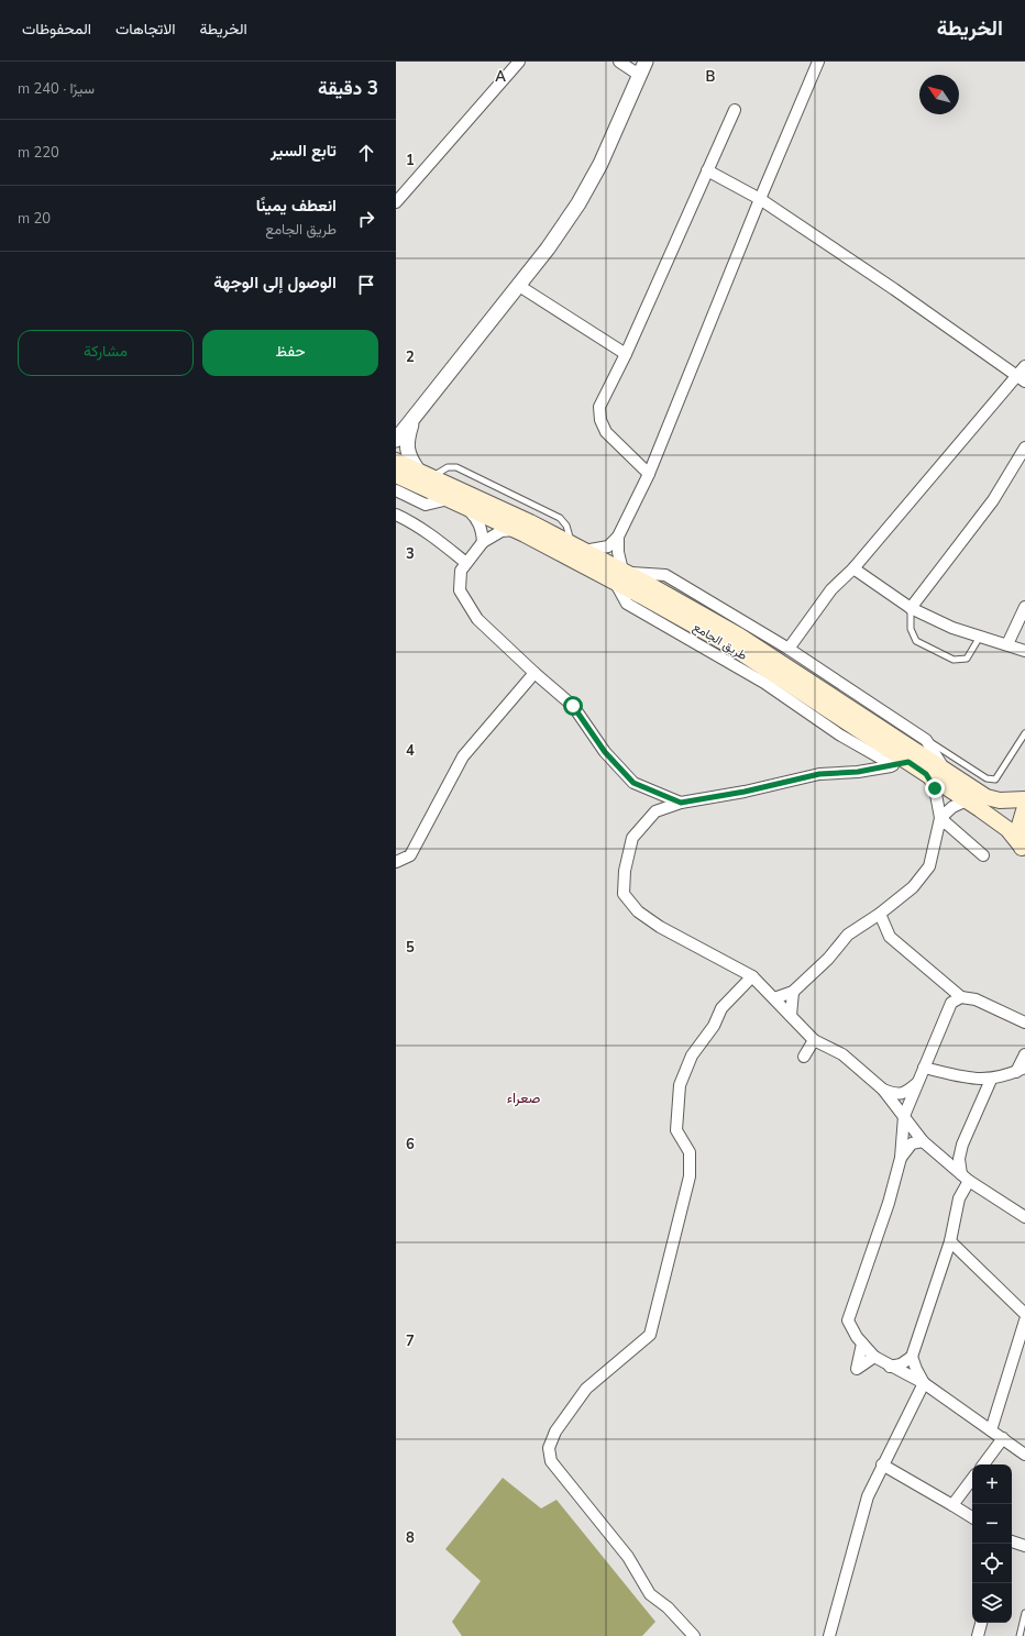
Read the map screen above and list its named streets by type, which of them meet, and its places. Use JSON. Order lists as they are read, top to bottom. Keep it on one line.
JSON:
{"streets":{"main road":["طريق الجامع"]},"districts":["صعراء"],"north":"top left","page":{"header":"الخريطة","nav":["الخريطة","الاتجاهات","المحفوظات"],"heading":["3 دقيقة","سيرًا · 240 m"],"list":[["تابع السير","220 m"],["انعطف يمينًا","طريق الجامع","20 m"],"الوصول إلى الوجهة"],"buttons":["حفظ","مشاركة"],"map_buttons":["+","−"]},"grid":{"columns":["A","B"],"rows":["1","2","3","4","5","6","7","8"]}}
